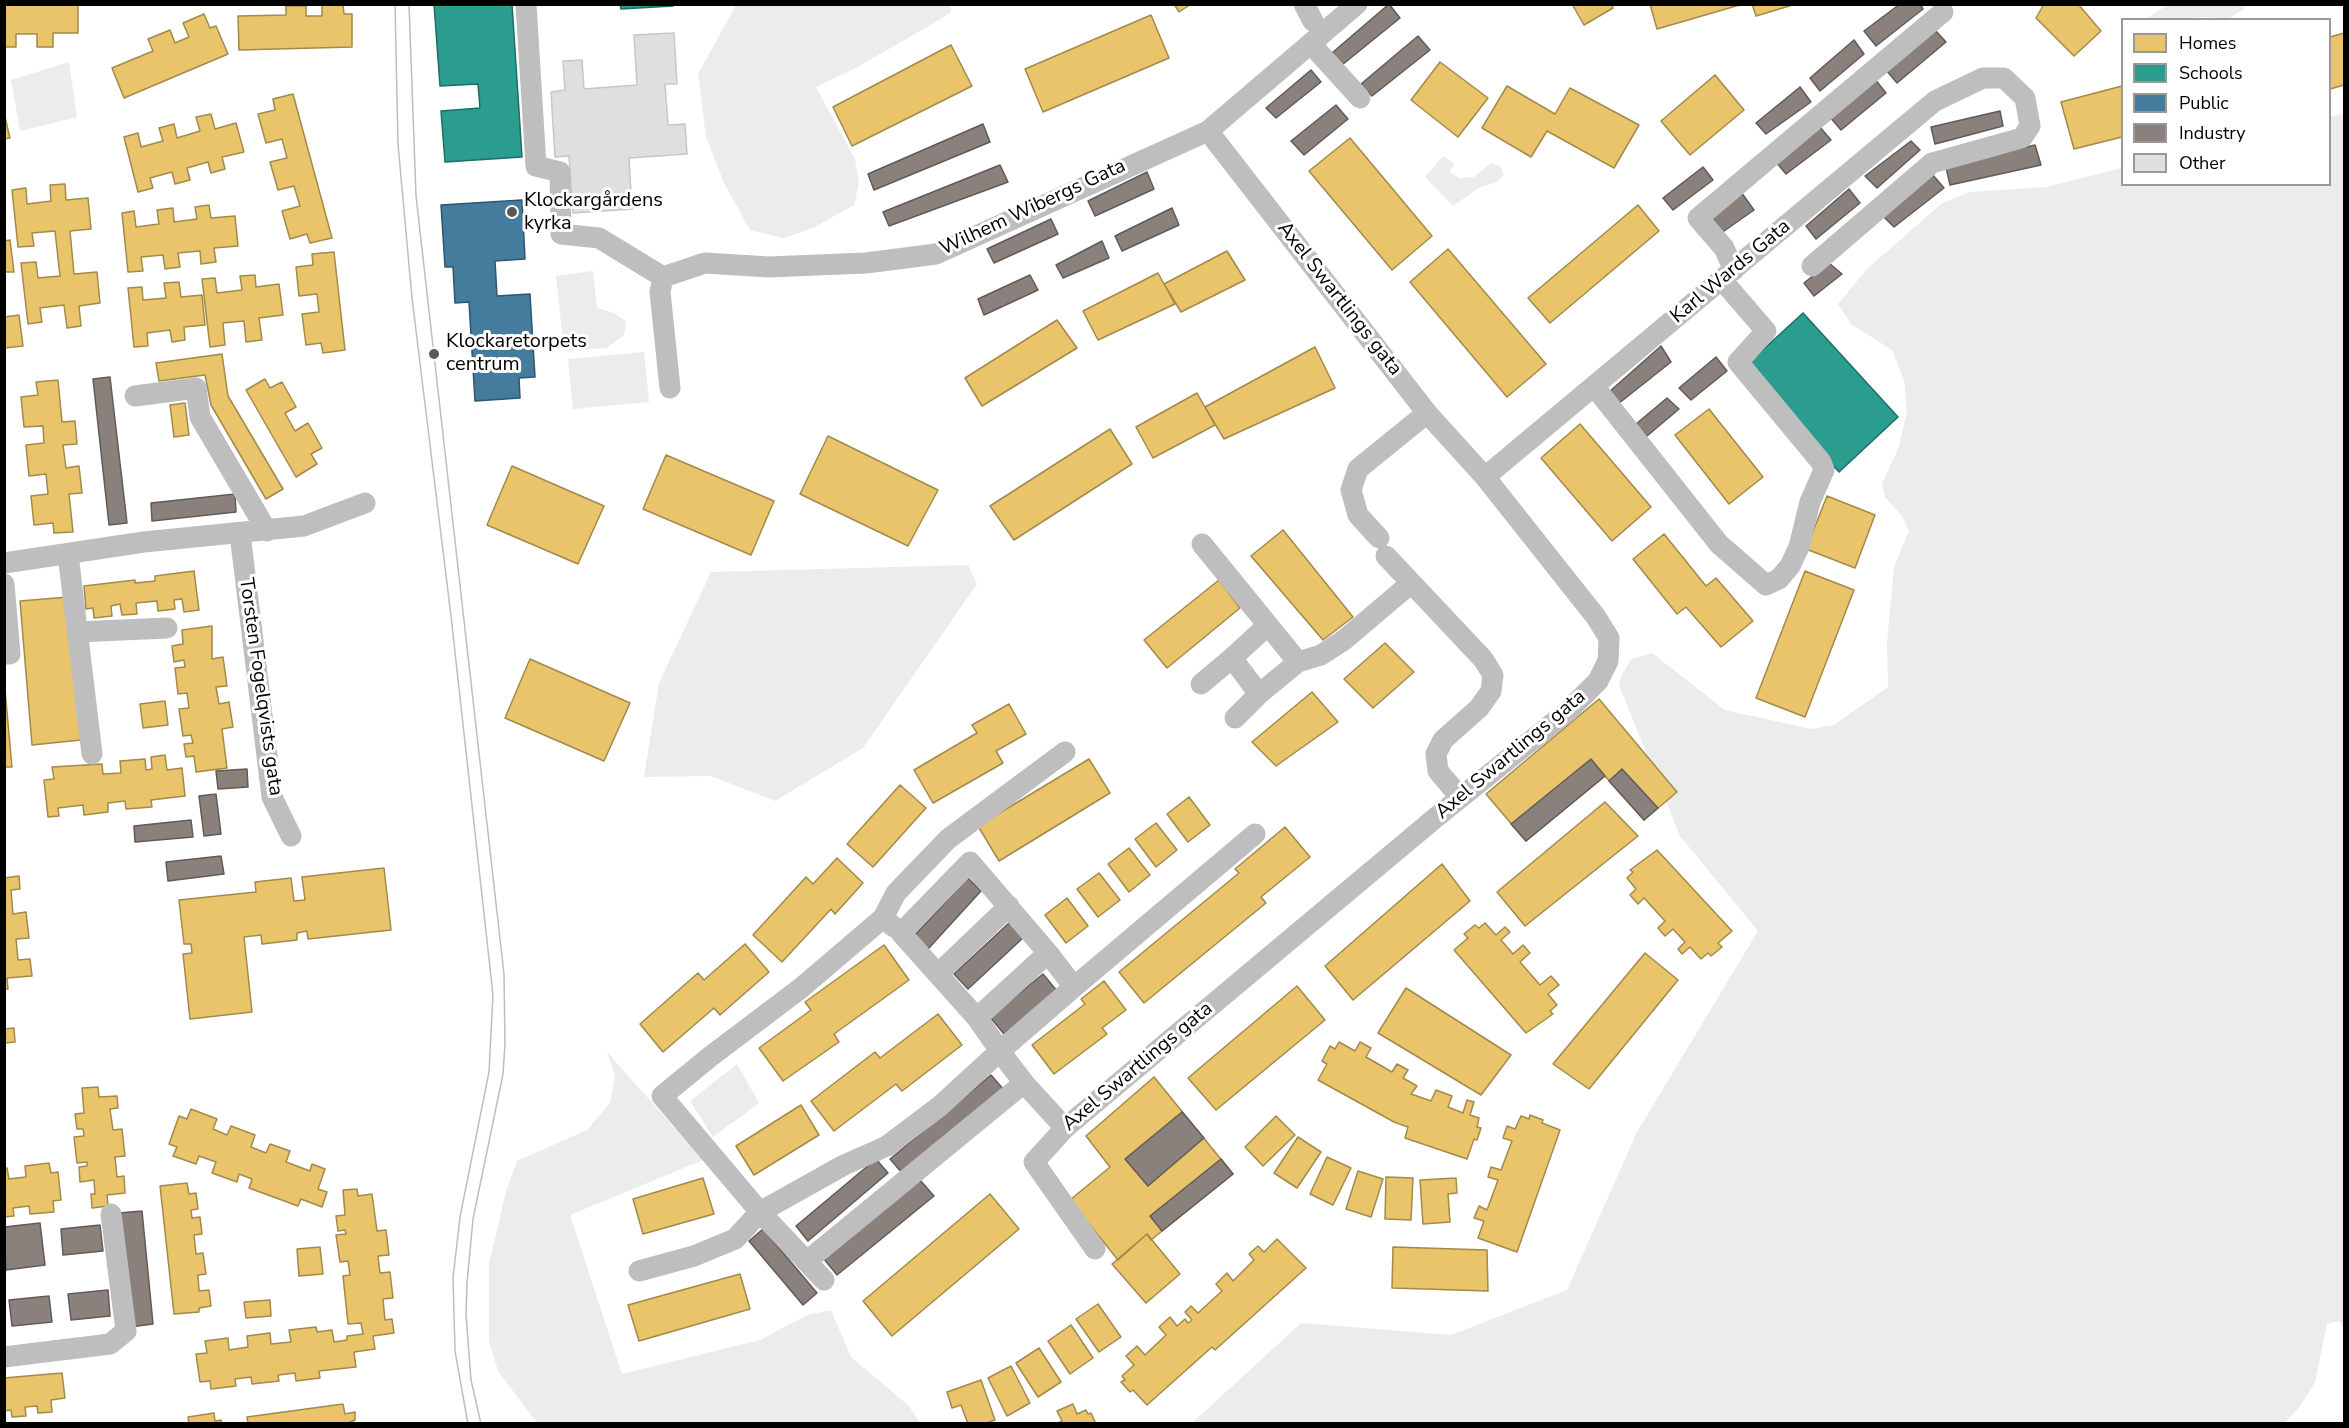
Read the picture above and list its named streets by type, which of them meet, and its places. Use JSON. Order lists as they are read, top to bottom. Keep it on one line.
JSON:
{"streets":{"street":["Wilhem Wibergs Gata","Karl Wards Gata","Axel Swartlings gata","Torsten Fogelqvists gata"]},"crossings":[["Wilhem Wibergs Gata","Axel Swartlings gata"],["Karl Wards Gata","Axel Swartlings gata"]],"places":["Klockargårdens kyrka","Klockaretorpets centrum"],"legend":["Homes","Schools","Public","Industry","Other"]}
